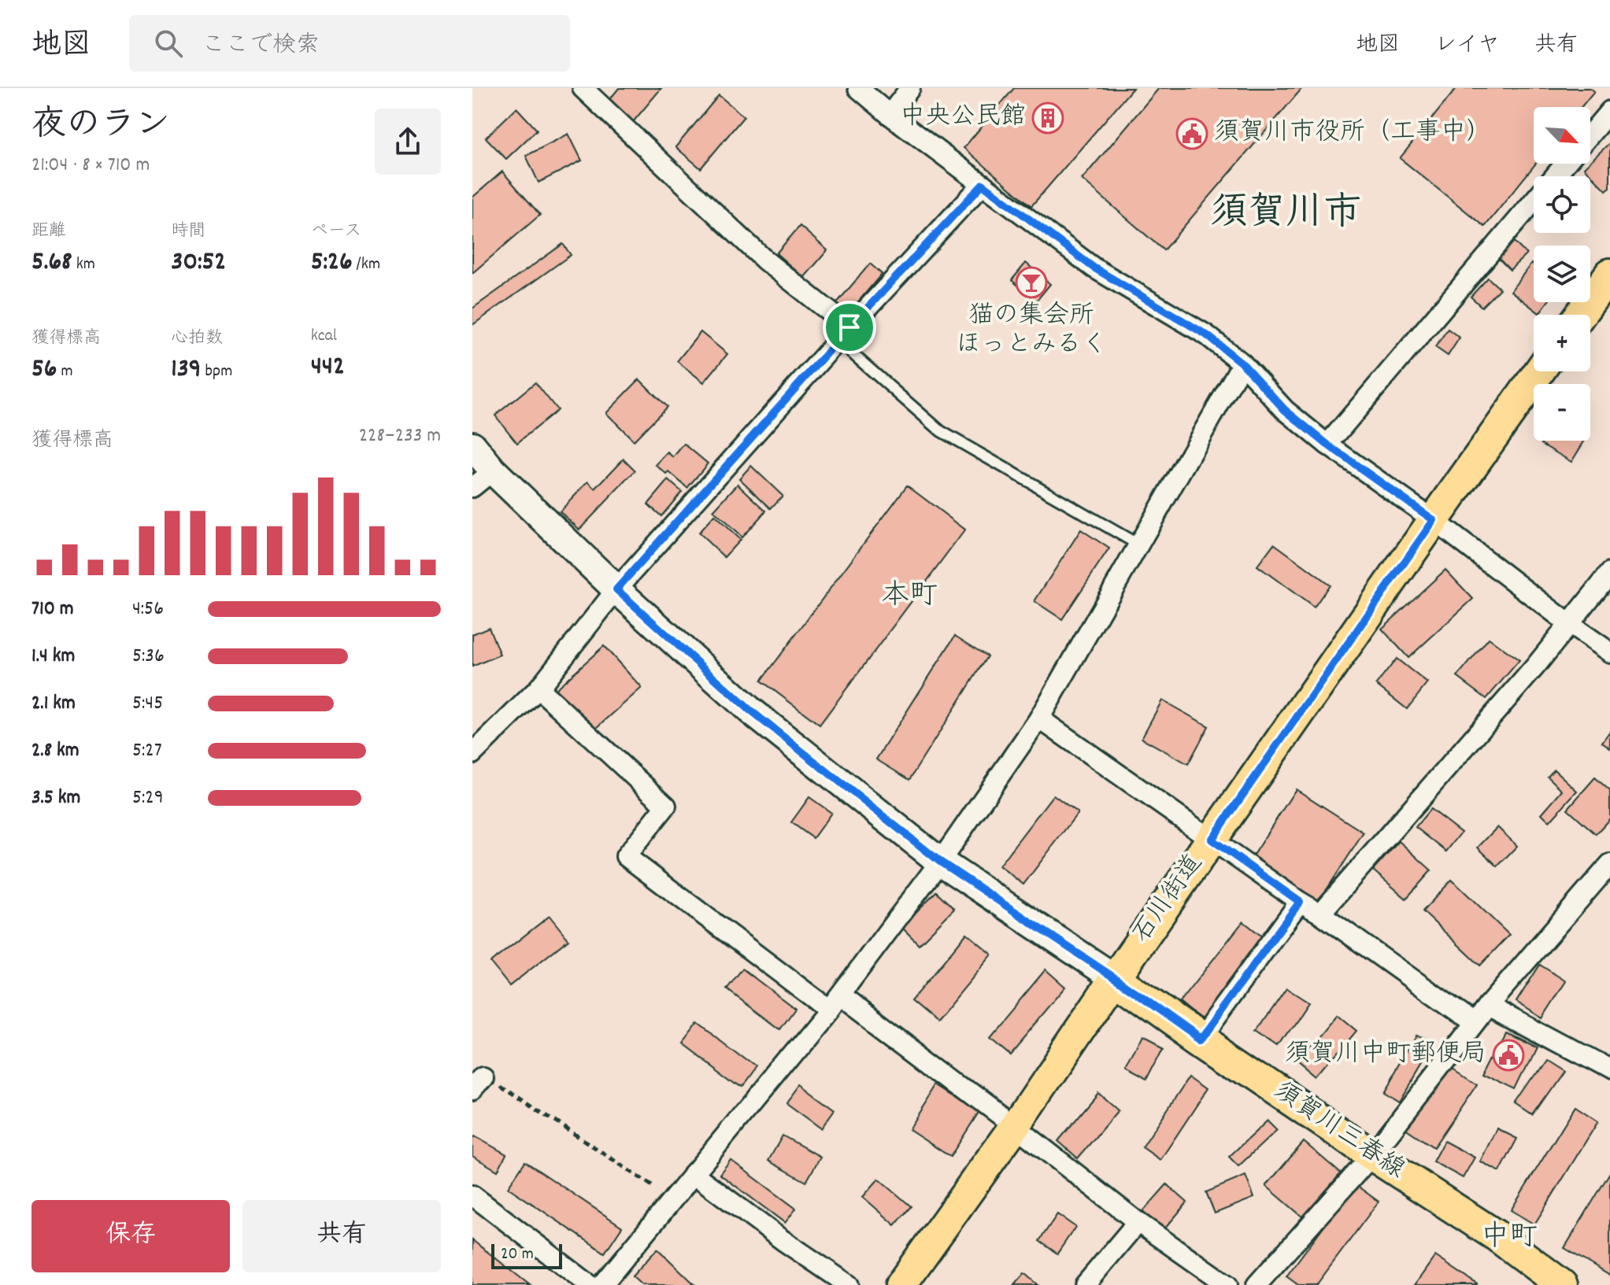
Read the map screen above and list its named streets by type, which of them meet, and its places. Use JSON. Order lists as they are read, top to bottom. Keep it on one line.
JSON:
{"streets":{"main road":["石川街道","須賀川三春線"]},"crossings":[["石川街道","須賀川三春線"]],"districts":["須賀川市","本町","中町"],"places":{"building":["中央公民館"],"public building":["須賀川市役所（工事中）","須賀川中町郵便局"],"bar":["猫の集会所 ほっとみるく"]},"scale_bar":"20 m","north":"bottom right","page":{"header":"地図","search":"ここで検索","nav":["地図","レイヤ","共有"],"heading":["夜のラン","21:04 · 8 × 710 m"],"map_buttons":["+","−"],"stats":[["距離","5.68 km"],["時間","30:52"],["ペース","5:26 /km"],["獲得標高","56 m"],["心拍数","139 bpm"],["kcal","442"]],"chart":["獲得標高","228–233 m"],"list":[{"name":"710 m","note":"4:56"},{"name":"1.4 km","note":"5:36"},{"name":"2.1 km","note":"5:45"},{"name":"2.8 km","note":"5:27"},{"name":"3.5 km","note":"5:29"}],"buttons":["保存","共有"],"scale":"20 m"}}
